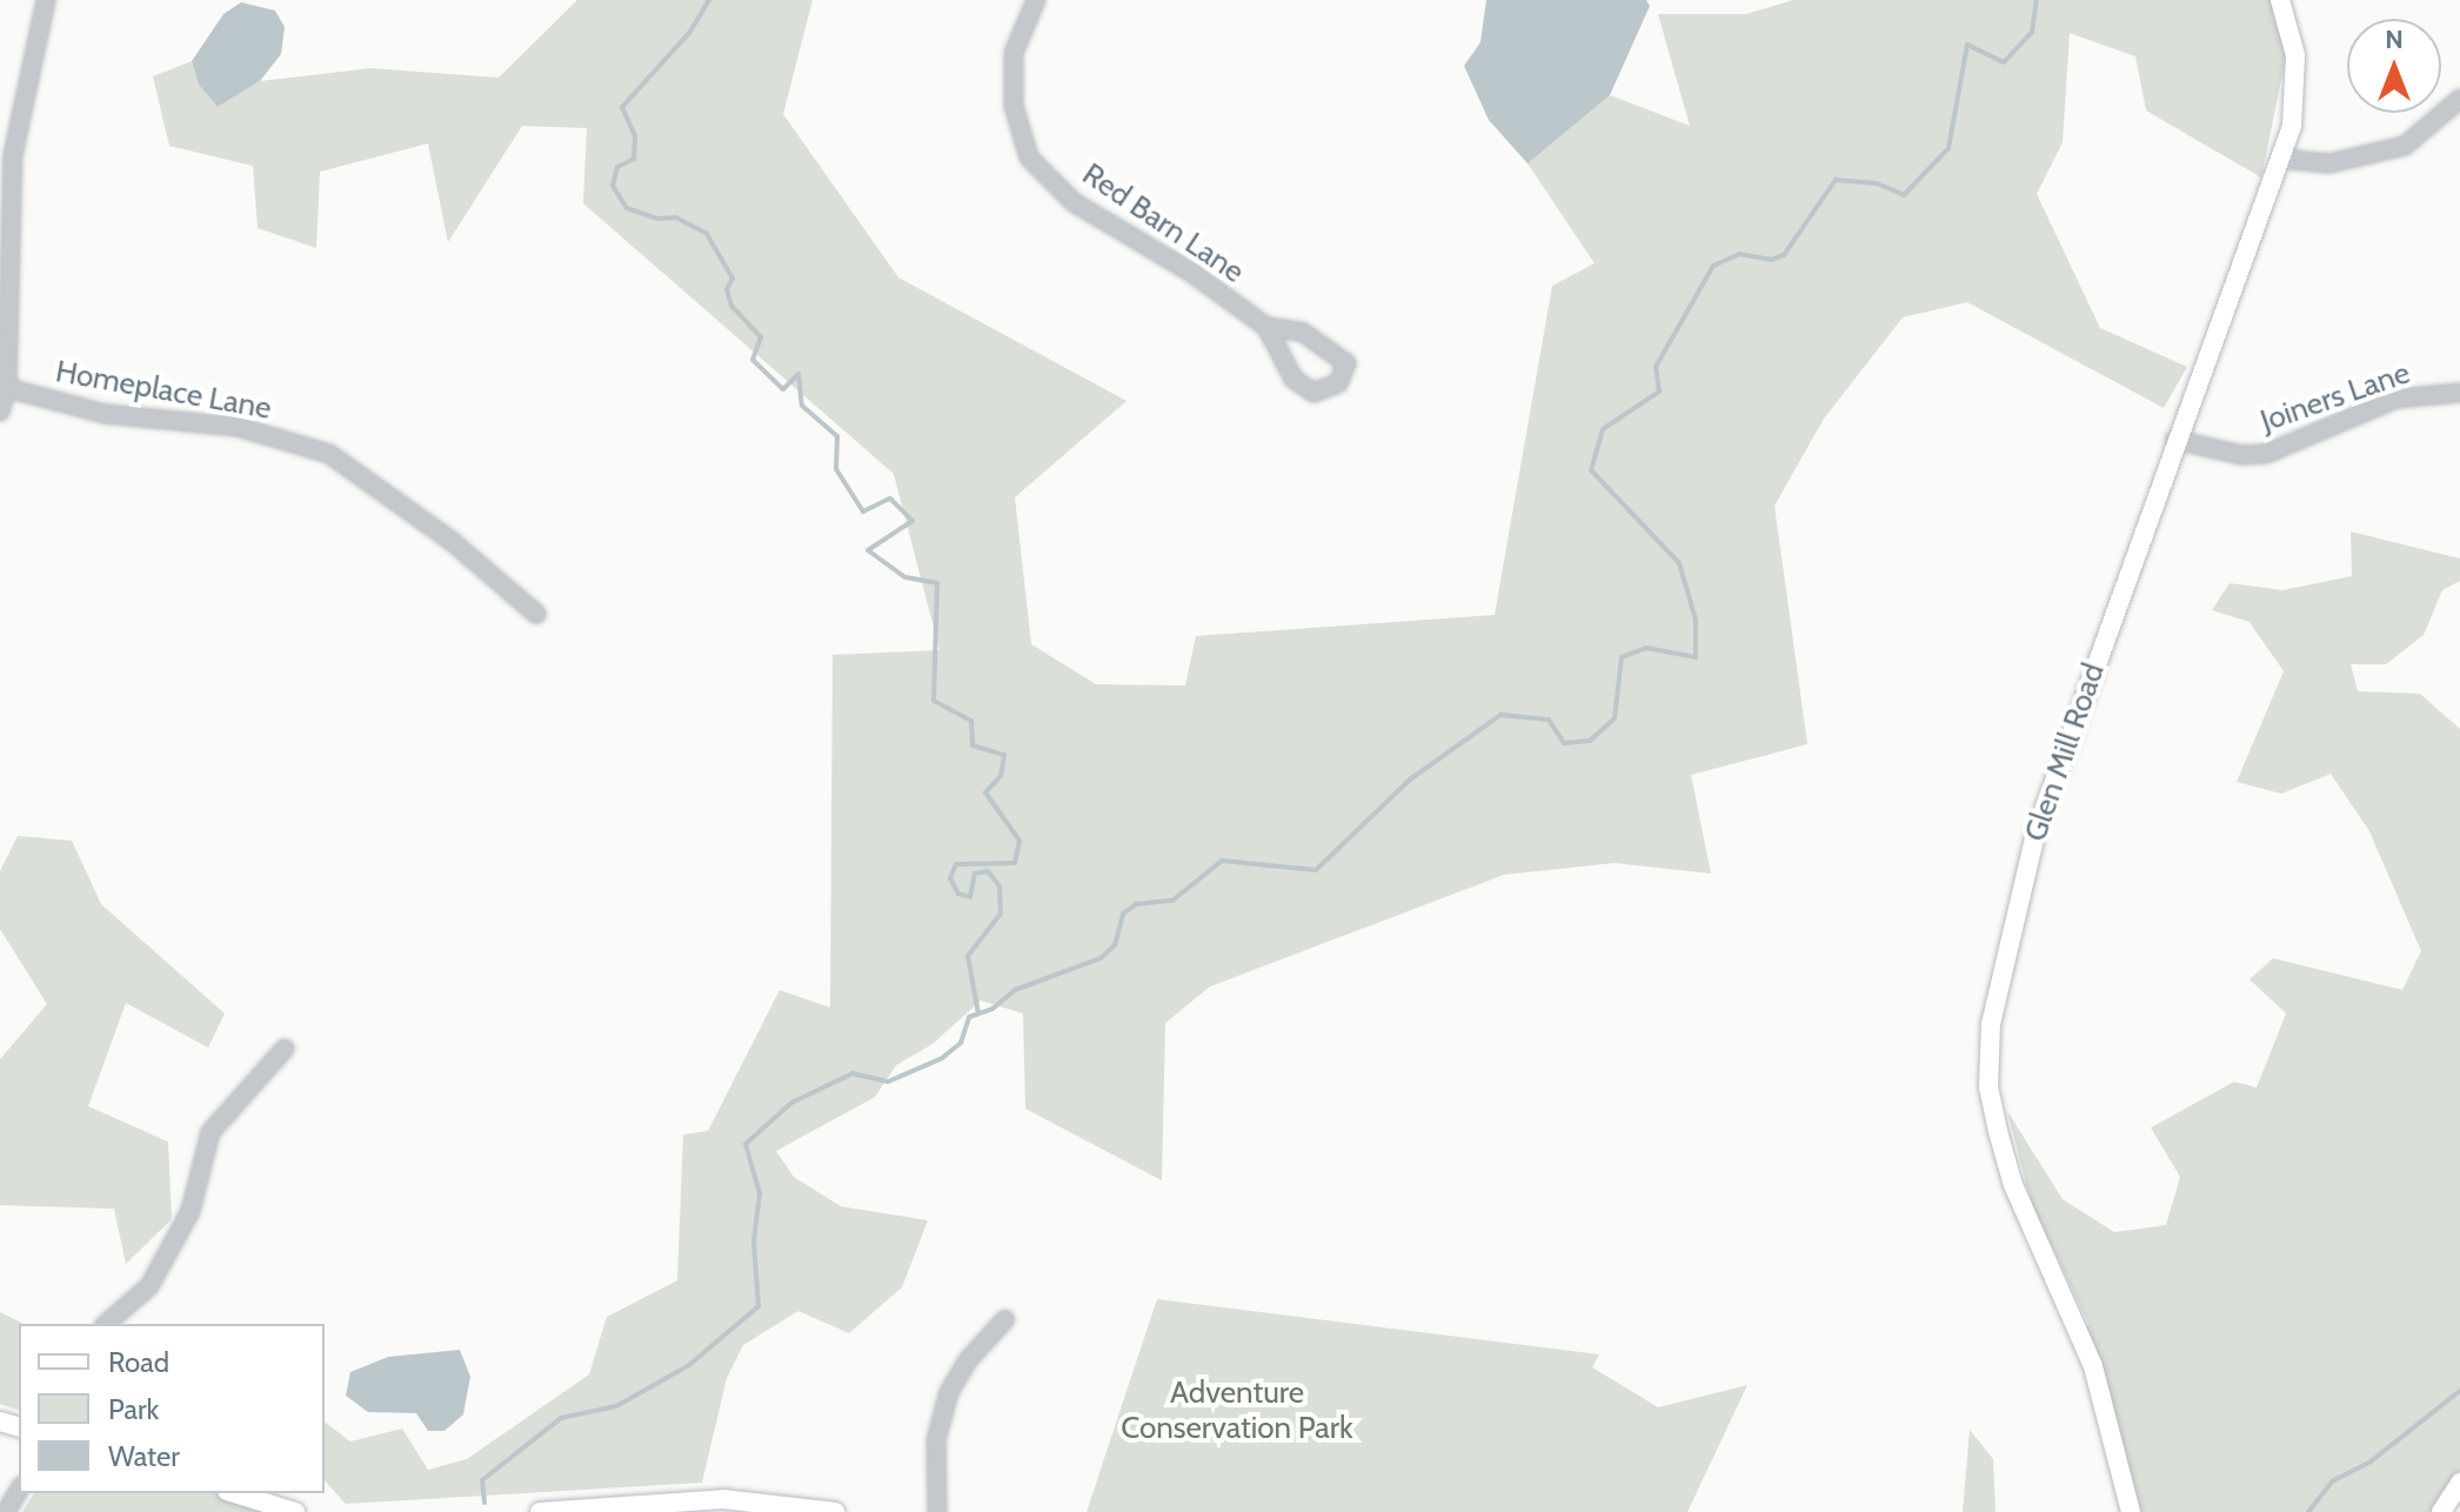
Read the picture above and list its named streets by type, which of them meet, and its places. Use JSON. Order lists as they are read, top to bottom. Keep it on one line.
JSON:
{"streets":{"main road":["Glen Mill Road"],"street":["Red Barn Lane","Homeplace Lane","Joiners Lane"]},"crossings":[["Joiners Lane","Glen Mill Road"]],"parks":["Adventure Conservation Park"],"legend":["Road","Park","Water"],"north":"top"}
